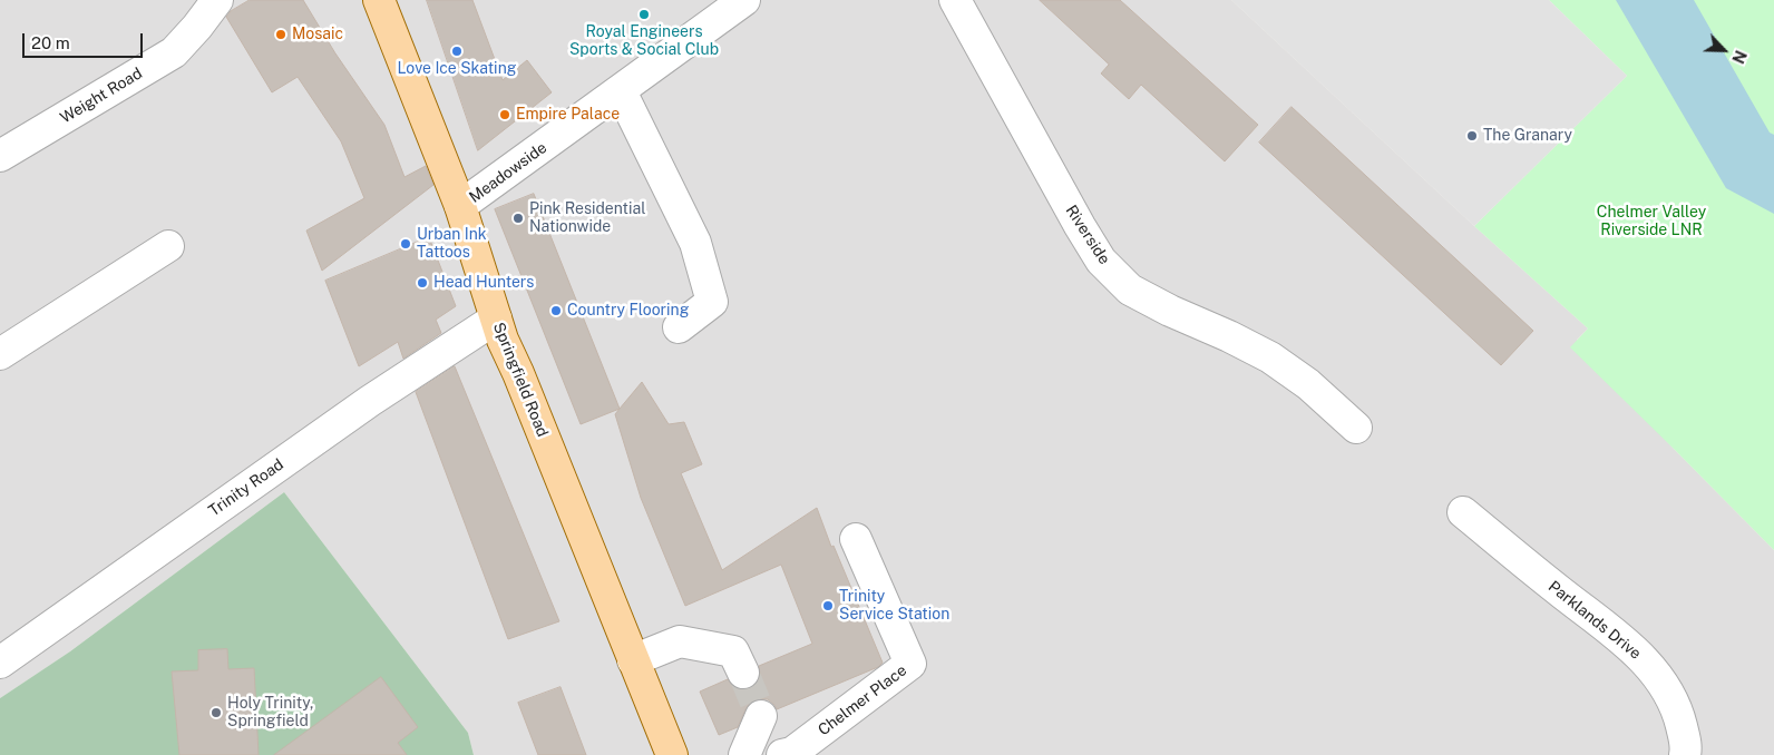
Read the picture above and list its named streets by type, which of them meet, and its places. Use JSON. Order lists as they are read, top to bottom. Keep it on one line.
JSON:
{"streets":{"main road":["Springfield Road"],"street":["Weight Road","Meadowside","Riverside","Trinity Road","Parklands Drive","Chelmer Place"]},"crossings":[["Meadowside","Springfield Road"],["Springfield Road","Trinity Road"]],"parks":["Chelmer Valley Riverside LNR"],"places":["Royal Engineers Sports & Social Club","Mosaic","Love Ice Skating","Empire Palace","The Granary","Pink Residential Nationwide","Urban Ink Tattoos","Head Hunters","Country Flooring","Trinity Service Station","Holy Trinity, Springfield"],"scale_bar":"20 m","north":"bottom right"}
